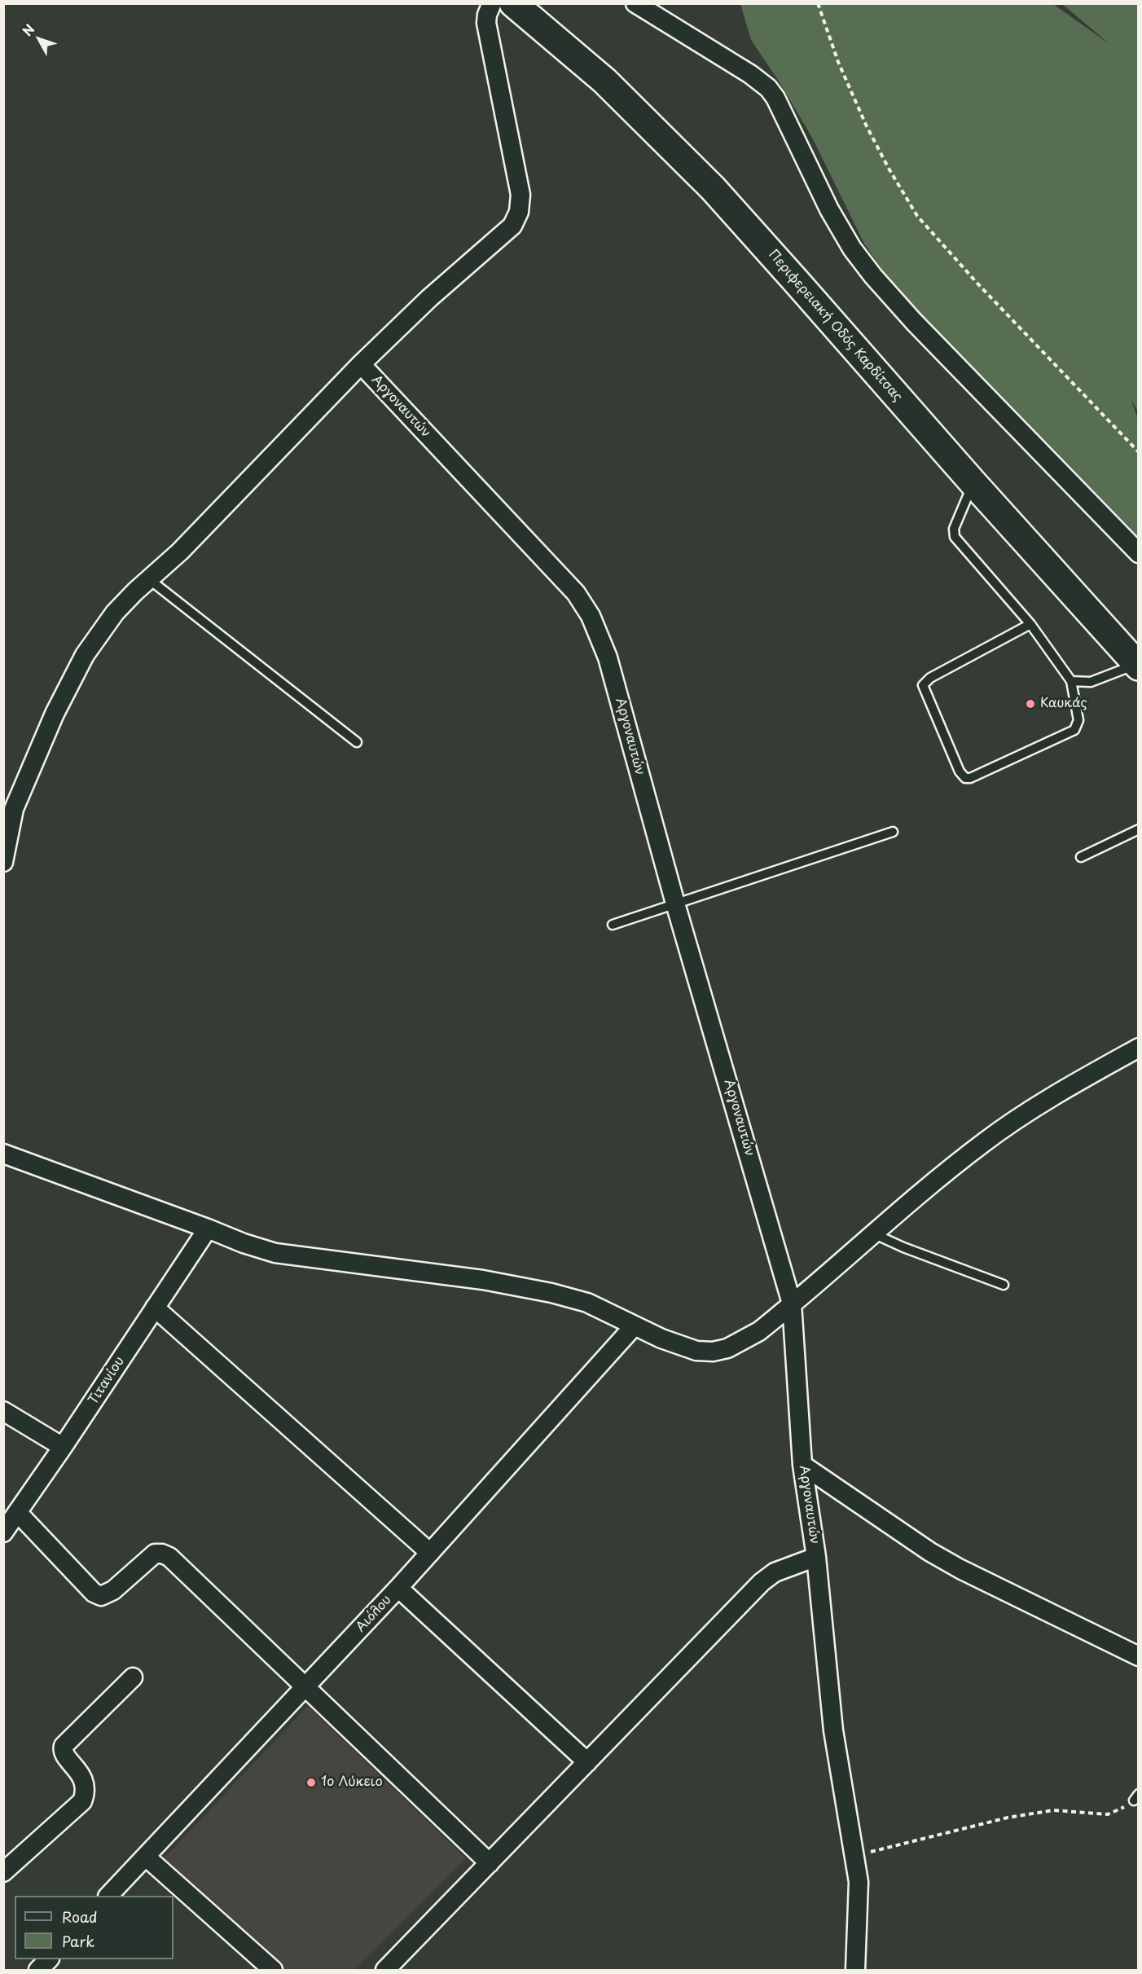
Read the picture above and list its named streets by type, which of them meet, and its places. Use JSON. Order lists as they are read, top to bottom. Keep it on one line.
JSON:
{"streets":{"main road":["Περιφερειακή Οδός Καρδίτσας"],"street":["Αργοναυτών","Τιτανίου","Αιόλου"]},"places":["Καυκάς","1ο Λύκειο"],"legend":["Road","Park"],"north":"top left"}
